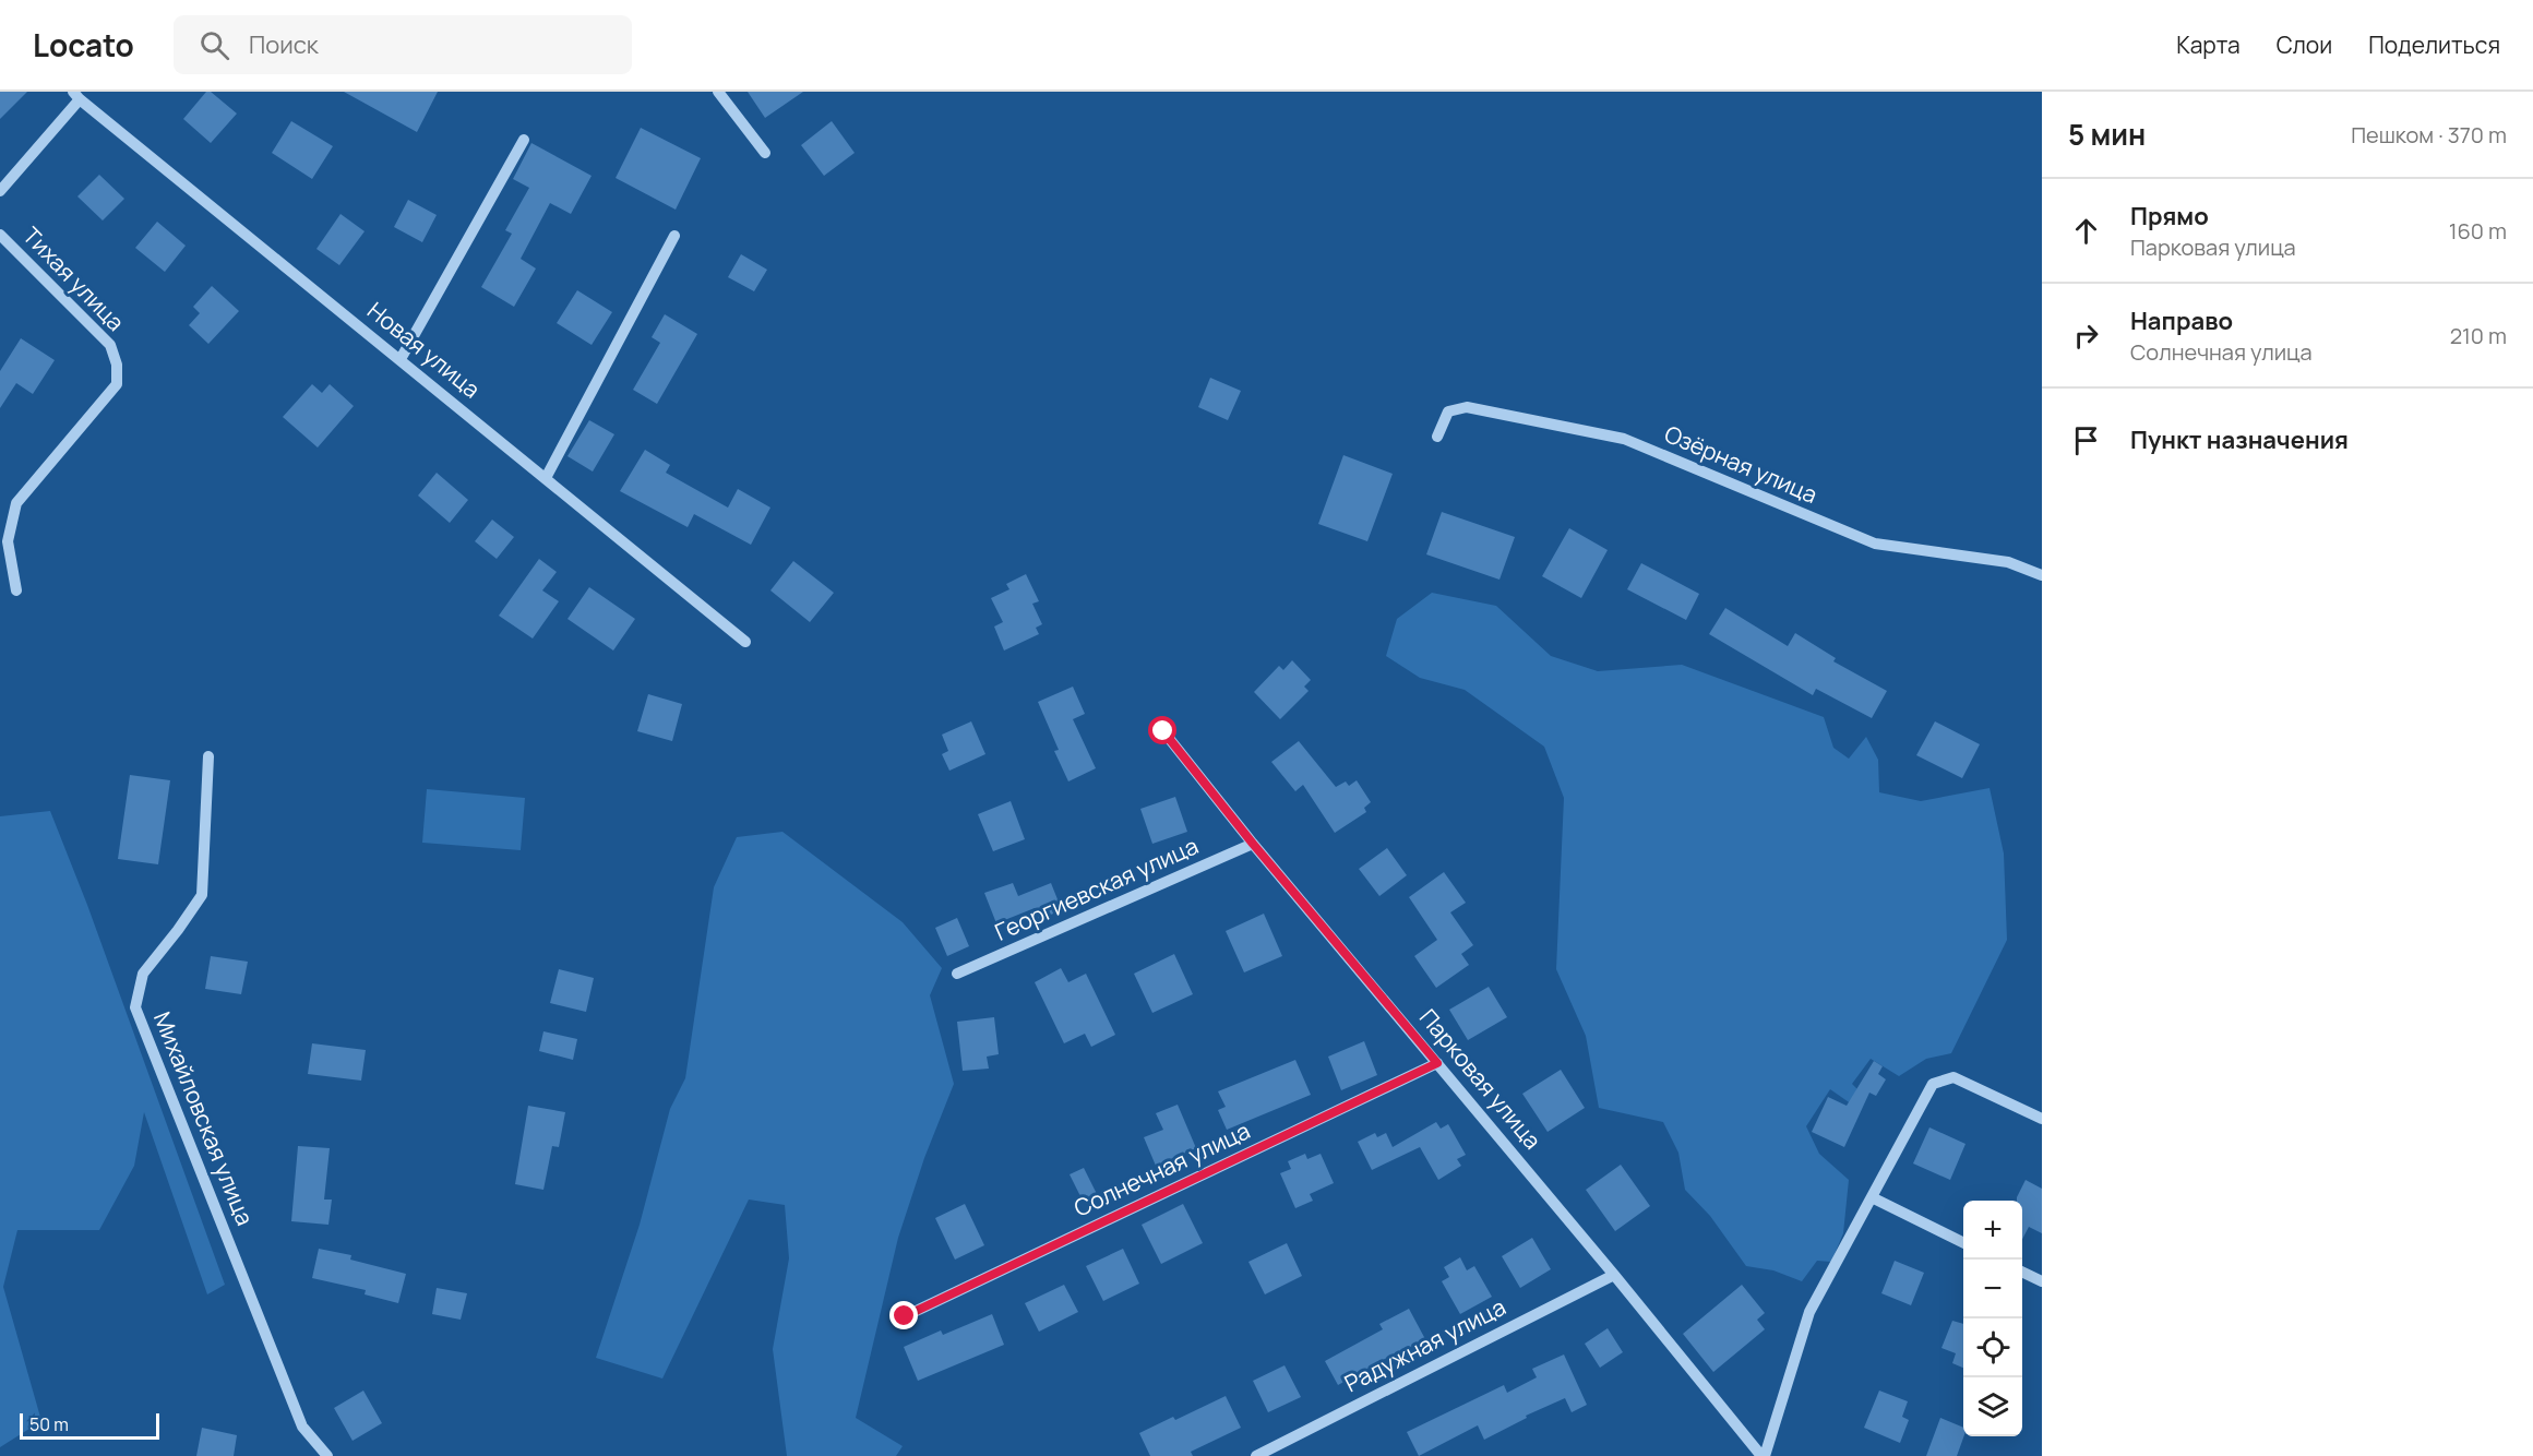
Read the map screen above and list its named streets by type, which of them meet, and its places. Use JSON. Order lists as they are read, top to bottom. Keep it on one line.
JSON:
{"streets":{"street":["Тихая улица","Новая улица","Озёрная улица","Георгиевская улица","Парковая улица","Михайловская улица","Солнечная улица","Радужная улица"]},"crossings":[["Георгиевская улица","Парковая улица"],["Парковая улица","Солнечная улица"],["Парковая улица","Радужная улица"]],"scale_bar":"50 m","page":{"header":"Locato","search":"Поиск","nav":["Карта","Слои","Поделиться"],"heading":["5 мин","Пешком · 370 m"],"list":[["Прямо","Парковая улица","160 m"],["Направо","Солнечная улица","210 m"],"Пункт назначения"],"map_buttons":["+","−"],"scale":"50 m"}}
